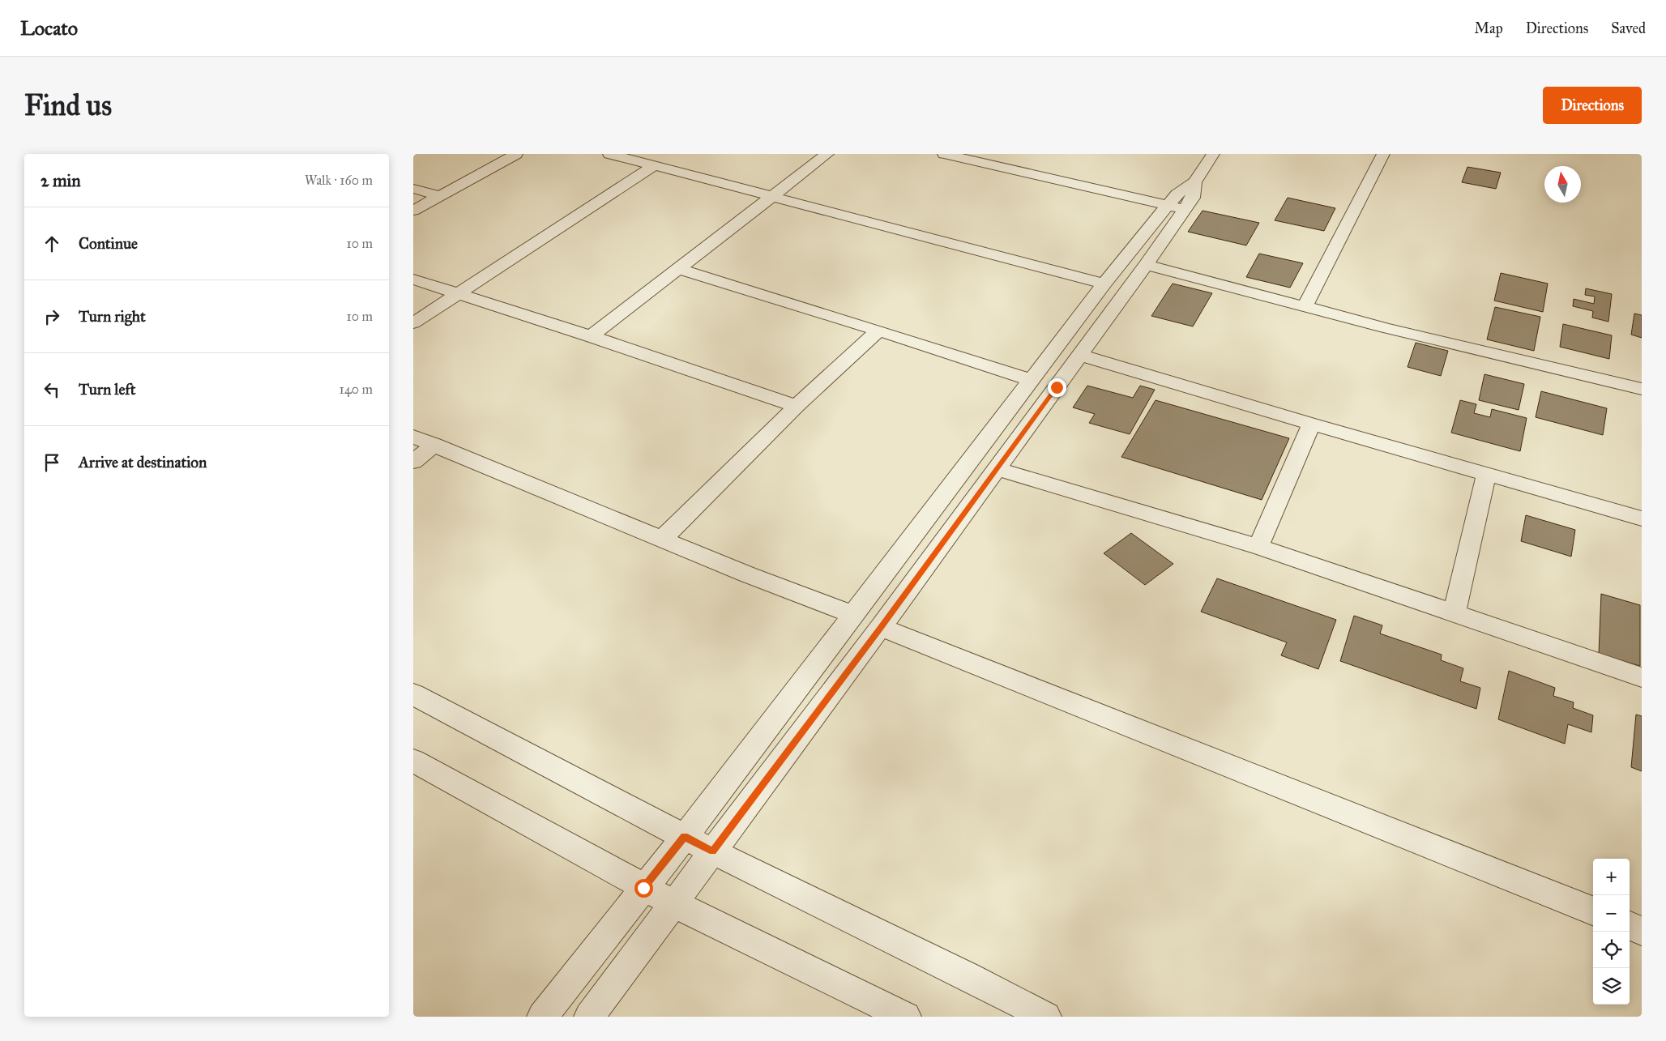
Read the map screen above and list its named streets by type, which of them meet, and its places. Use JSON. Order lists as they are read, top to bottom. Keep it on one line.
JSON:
{"north":"top","page":{"header":"Locato","nav":["Map","Directions","Saved"],"buttons":"Directions","title":"Find us","heading":["2 min","Walk · 160 m"],"list":[["Continue","10 m"],["Turn right","10 m"],["Turn left","140 m"],"Arrive at destination"],"map_buttons":["+","−"]}}
